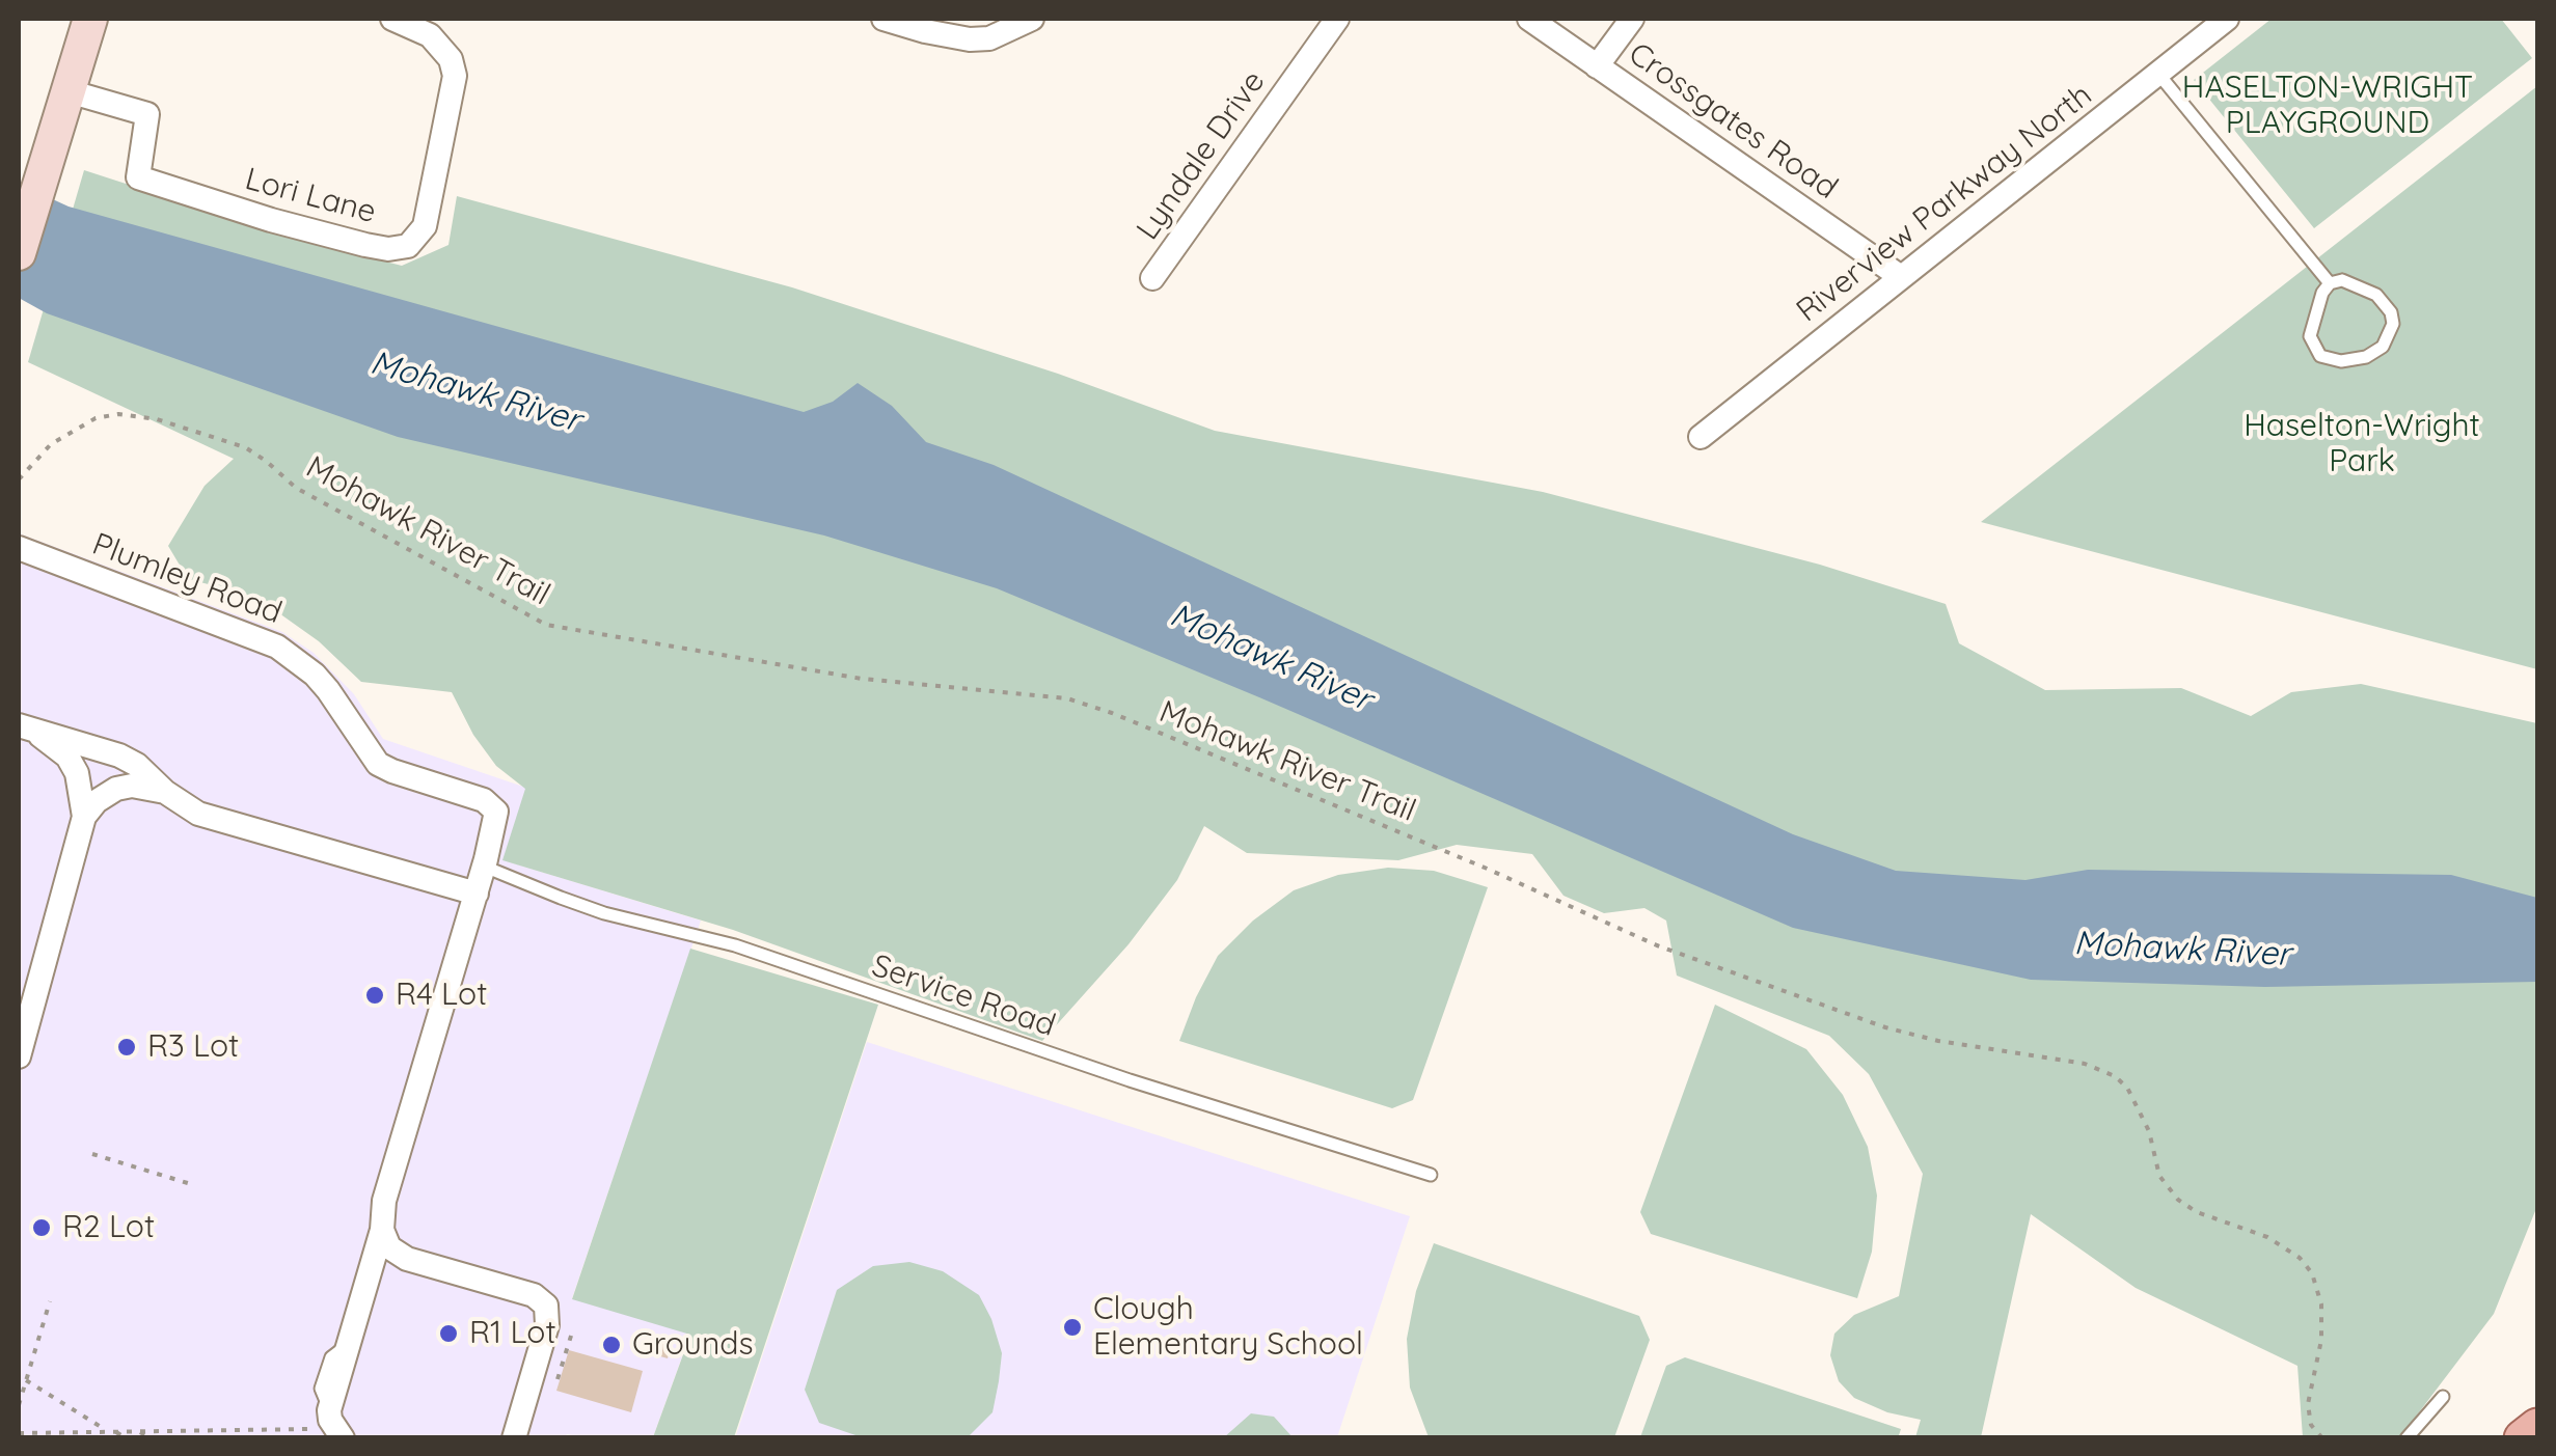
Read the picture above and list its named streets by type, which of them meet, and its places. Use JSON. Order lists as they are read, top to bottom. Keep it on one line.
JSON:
{"streets":{"street":["Crossgates Road","Lyndale Drive","Lori Lane","Riverview Parkway North","Plumley Road"],"lane":["Service Road"],"path":["Mohawk River Trail"]},"crossings":[["Crossgates Road","Riverview Parkway North"],["Plumley Road","Service Road"]],"water":["Mohawk River"],"parks":["HASELTON-WRIGHT PLAYGROUND","Haselton-Wright Park"],"places":["R4 Lot","R3 Lot","R2 Lot","Clough Elementary School","R1 Lot","Grounds"]}
